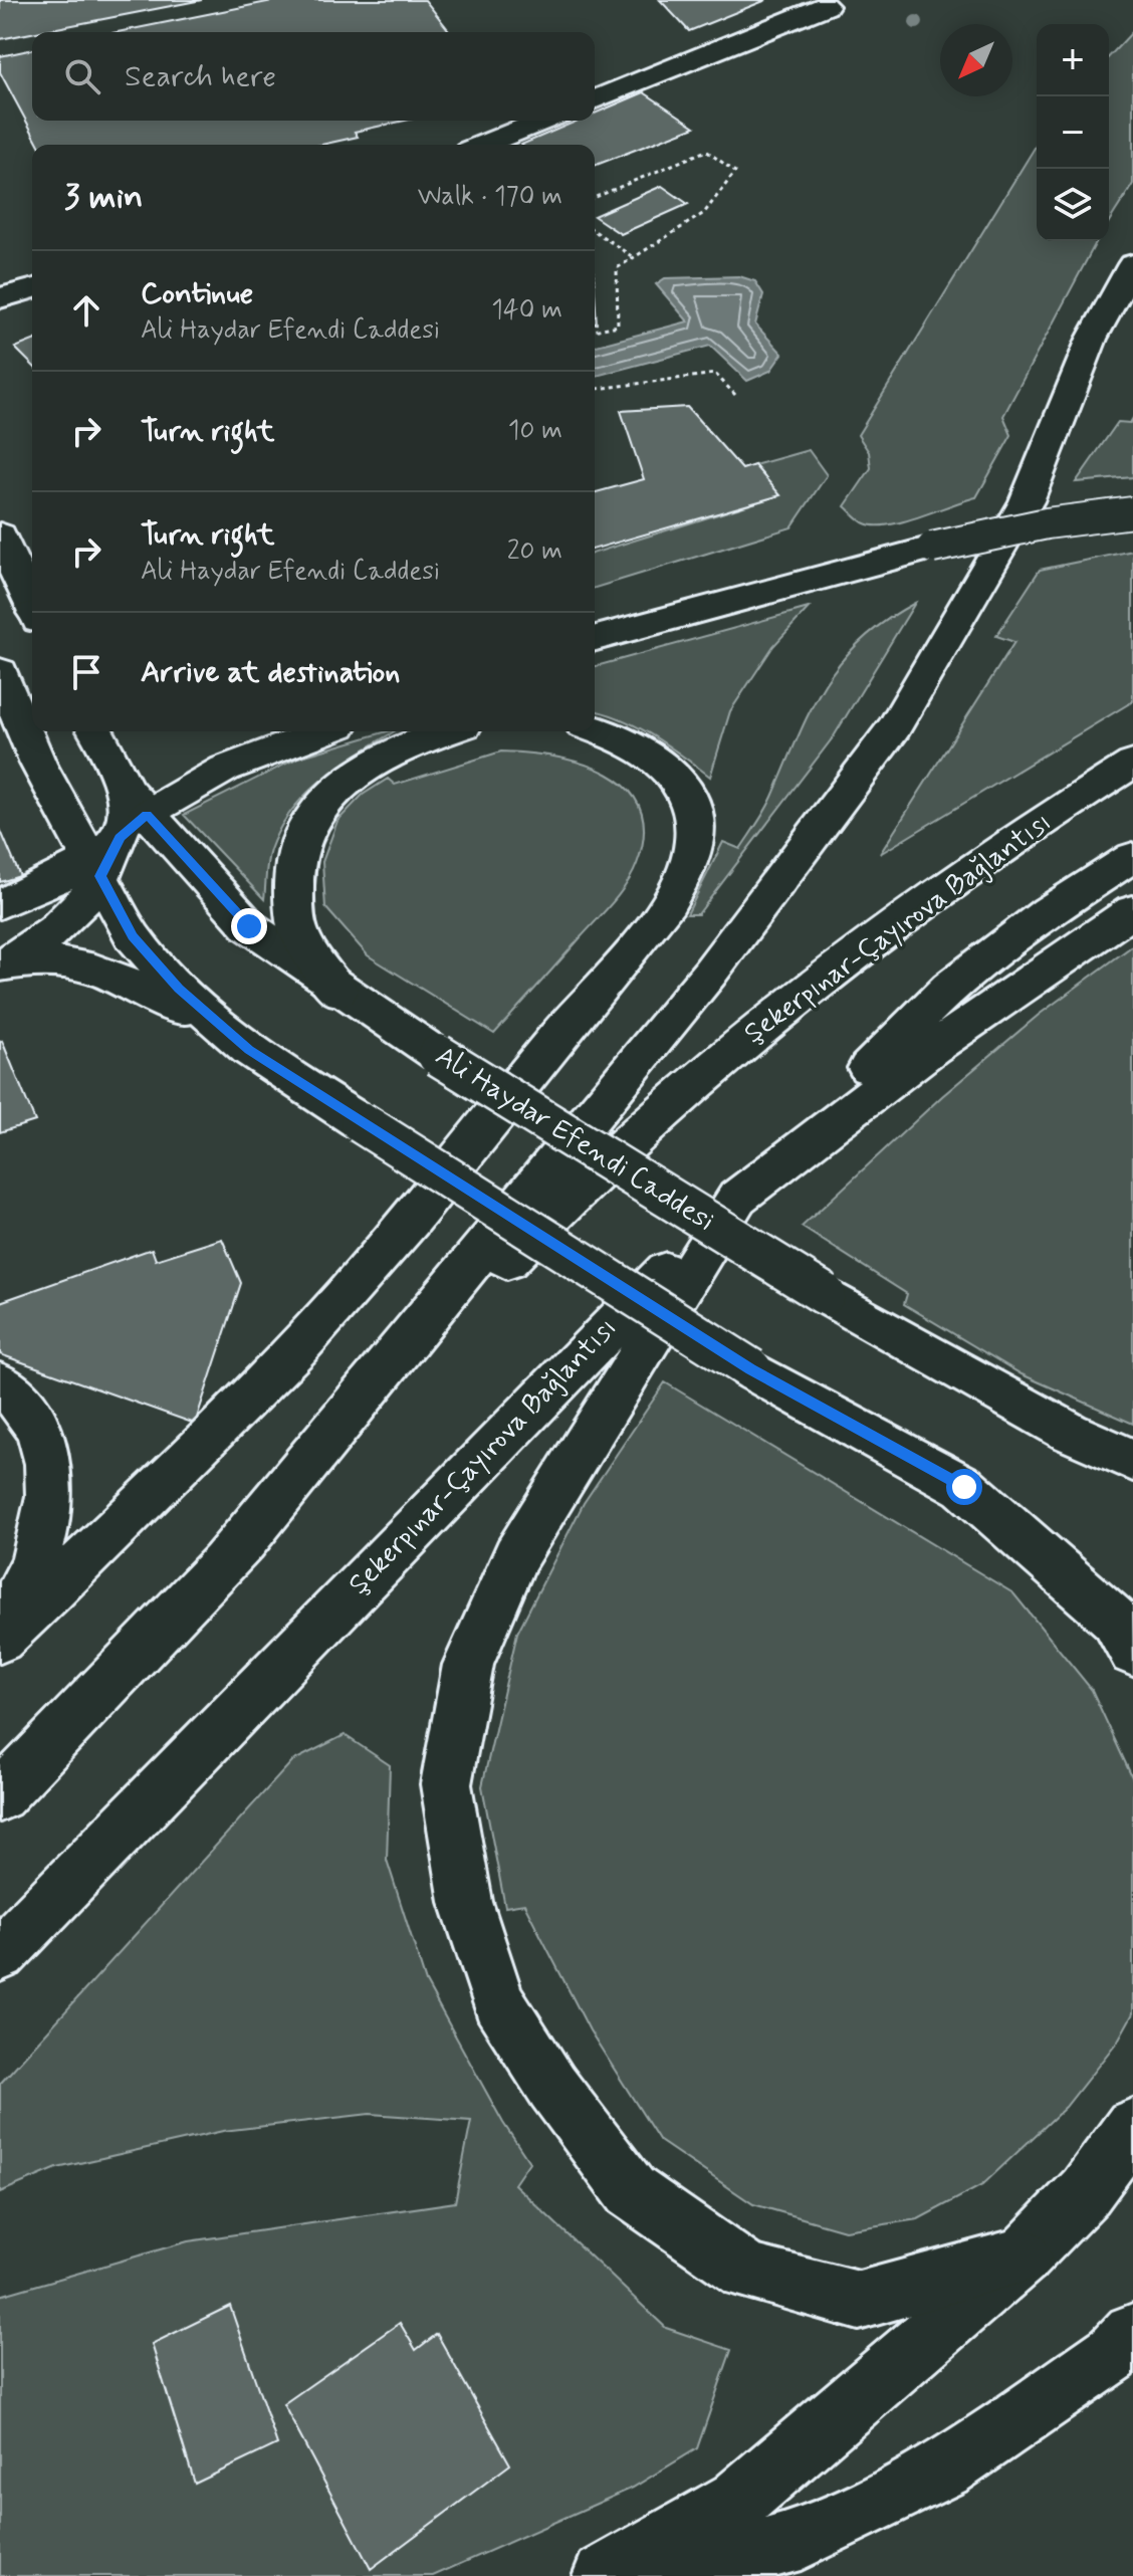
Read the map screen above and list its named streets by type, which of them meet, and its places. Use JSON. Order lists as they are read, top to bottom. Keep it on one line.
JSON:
{"streets":{"main road":["Şekerpınar-Çayırova Bağlantısı","Ali Haydar Efendi Caddesi"]},"north":"bottom left","page":{"map_buttons":["+","−"],"search":"Search here","heading":["3 min","Walk · 170 m"],"list":[["Continue","Ali Haydar Efendi Caddesi","140 m"],["Turn right","10 m"],["Turn right","Ali Haydar Efendi Caddesi","20 m"],"Arrive at destination"]}}
